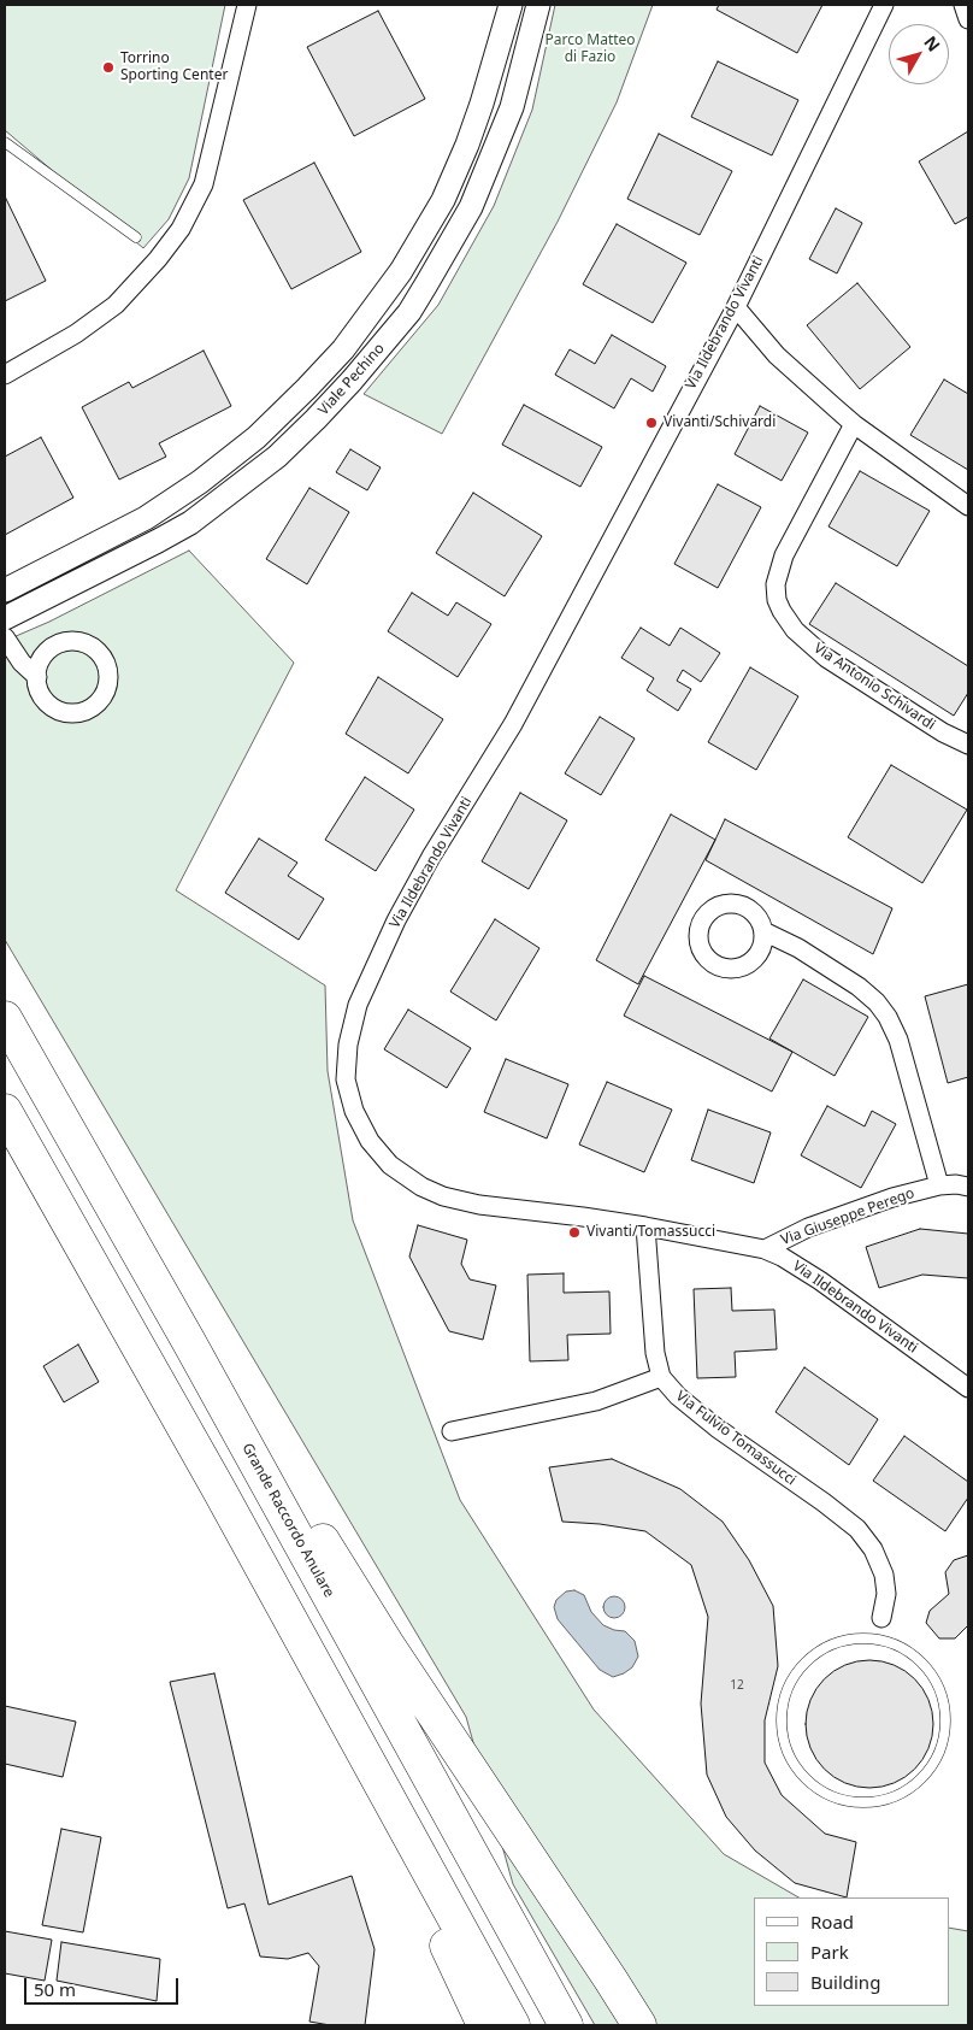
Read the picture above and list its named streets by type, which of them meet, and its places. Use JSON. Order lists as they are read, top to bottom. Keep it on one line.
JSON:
{"streets":{"highway":["Grande Raccordo Anulare"],"street":["Via Ildebrando Vivanti","Viale Pechino","Via Antonio Schivardi","Via Giuseppe Perego","Via Fulvio Tomassucci"]},"crossings":[["Via Ildebrando Vivanti","Via Giuseppe Perego"]],"parks":["Parco Matteo di Fazio"],"places":["Torrino Sporting Center","Vivanti/Schivardi","Vivanti/Tomassucci"],"house_numbers":["12"],"legend":["Road","Park","Building"],"scale_bar":"50 m","north":"top right"}
